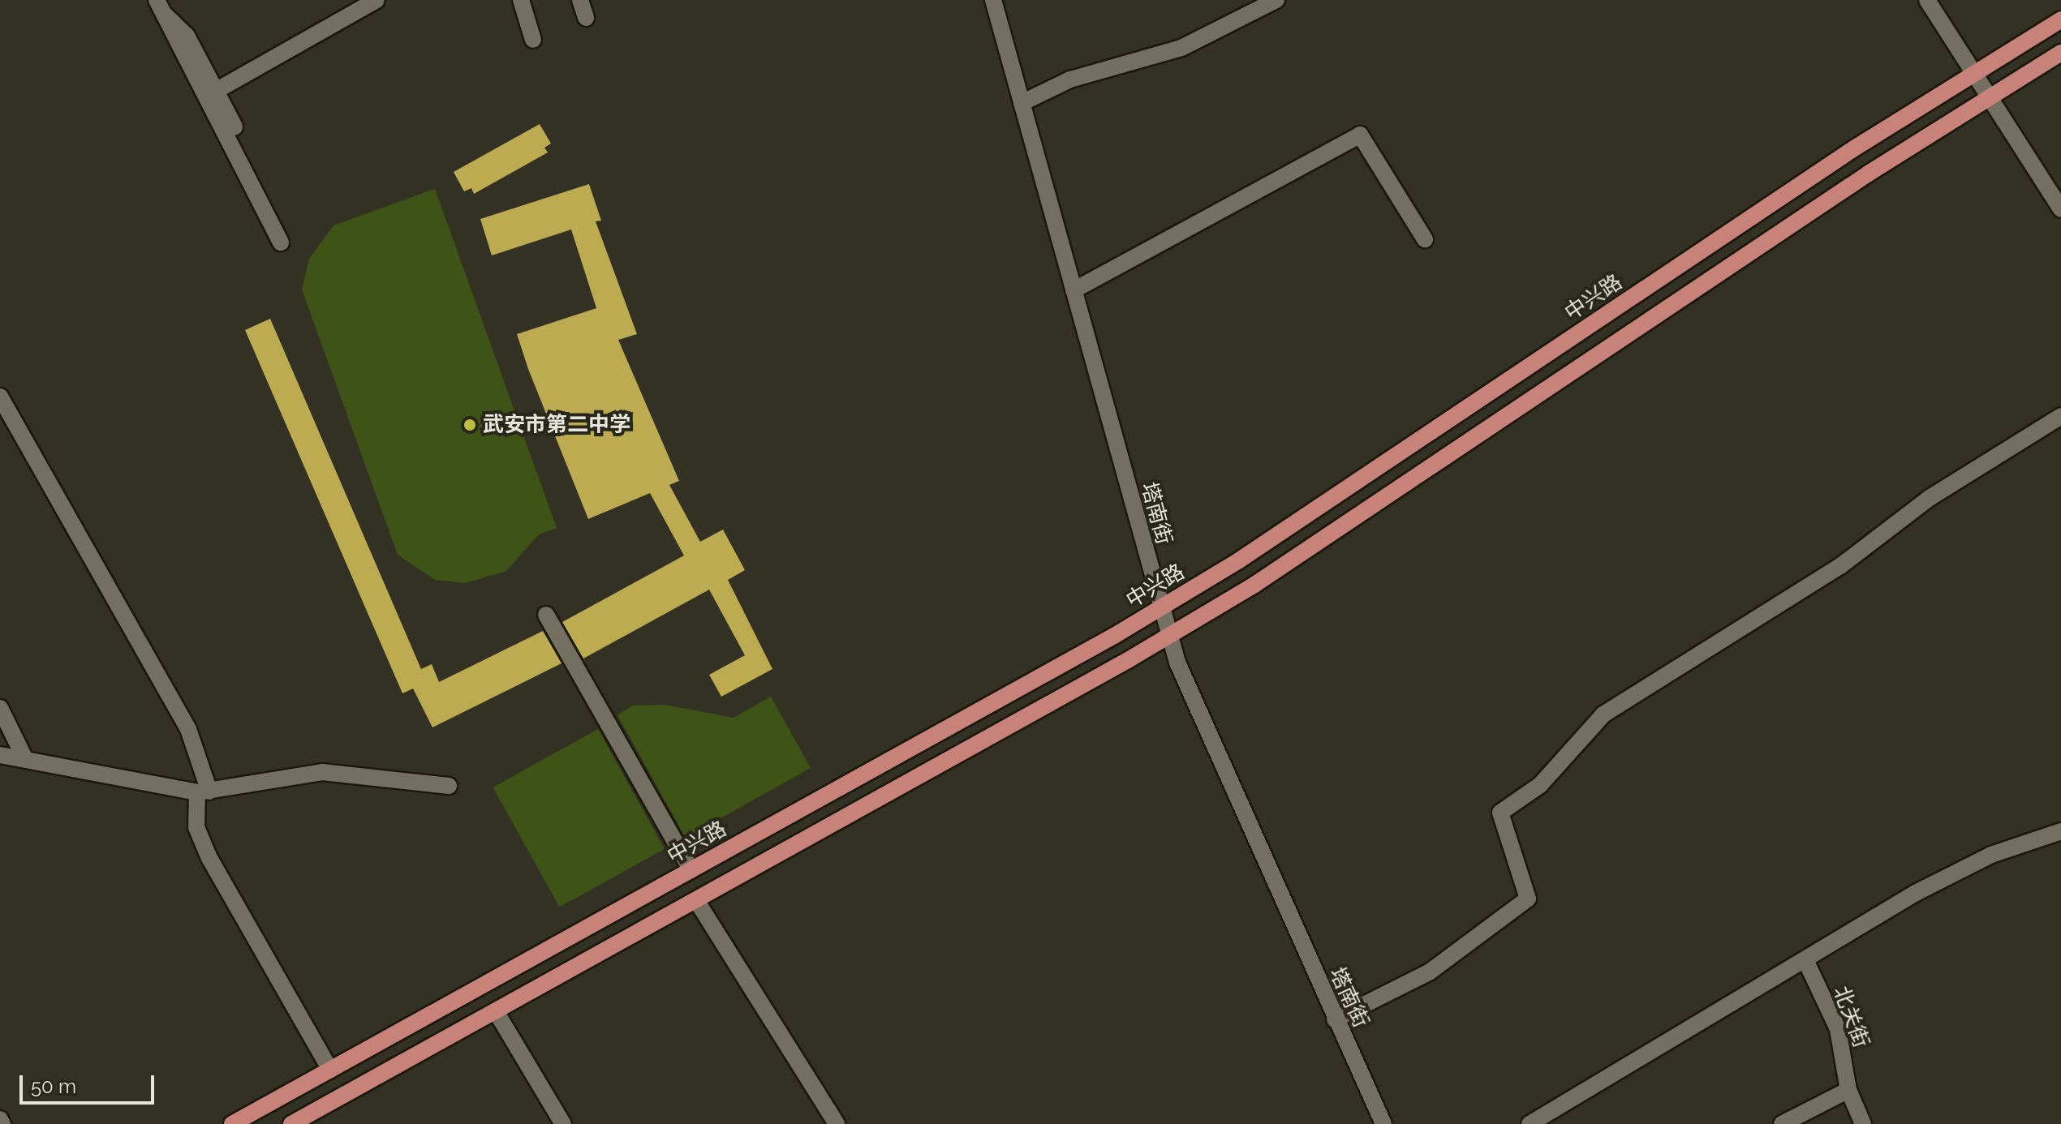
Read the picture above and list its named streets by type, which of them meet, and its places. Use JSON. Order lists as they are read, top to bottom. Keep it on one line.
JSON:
{"streets":{"main road":["中兴路"],"street":["塔南街","北关街"]},"crossings":[["中兴路","塔南街"]],"places":["武安市第二中学"],"scale_bar":"50 m"}
